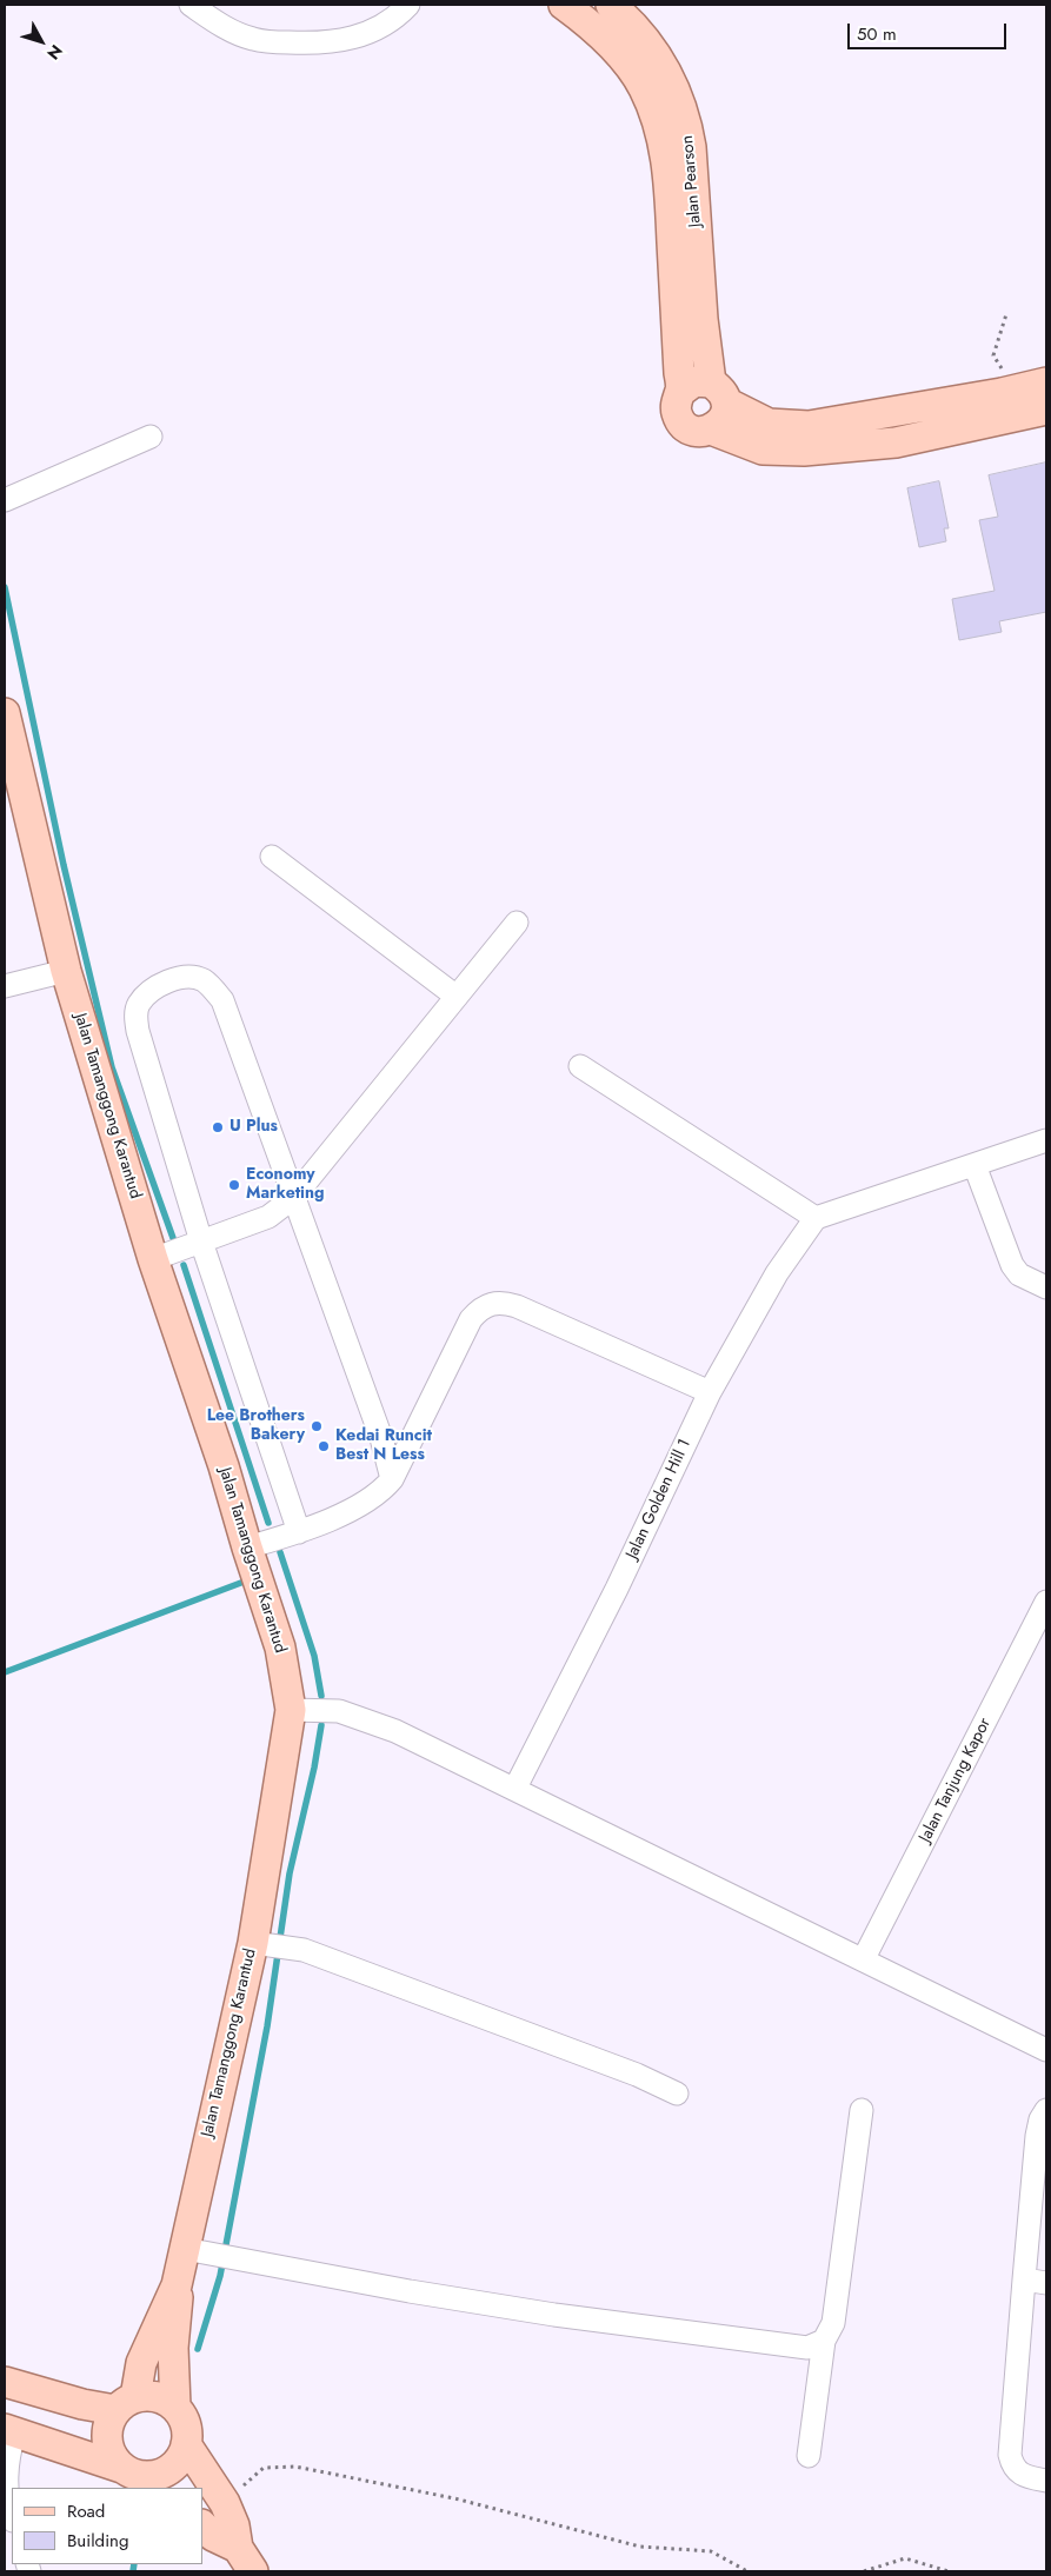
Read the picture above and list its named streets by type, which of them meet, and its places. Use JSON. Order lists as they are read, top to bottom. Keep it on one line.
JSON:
{"streets":{"main road":["Jalan Pearson","Jalan Tamanggong Karantud"],"street":["Jalan Golden Hill 1","Jalan Tanjung Kapor"]},"places":["U Plus","Economy Marketing","Lee Brothers Bakery","Kedai Runcit Best N Less"],"legend":["Road","Building"],"scale_bar":"50 m","north":"bottom right"}
